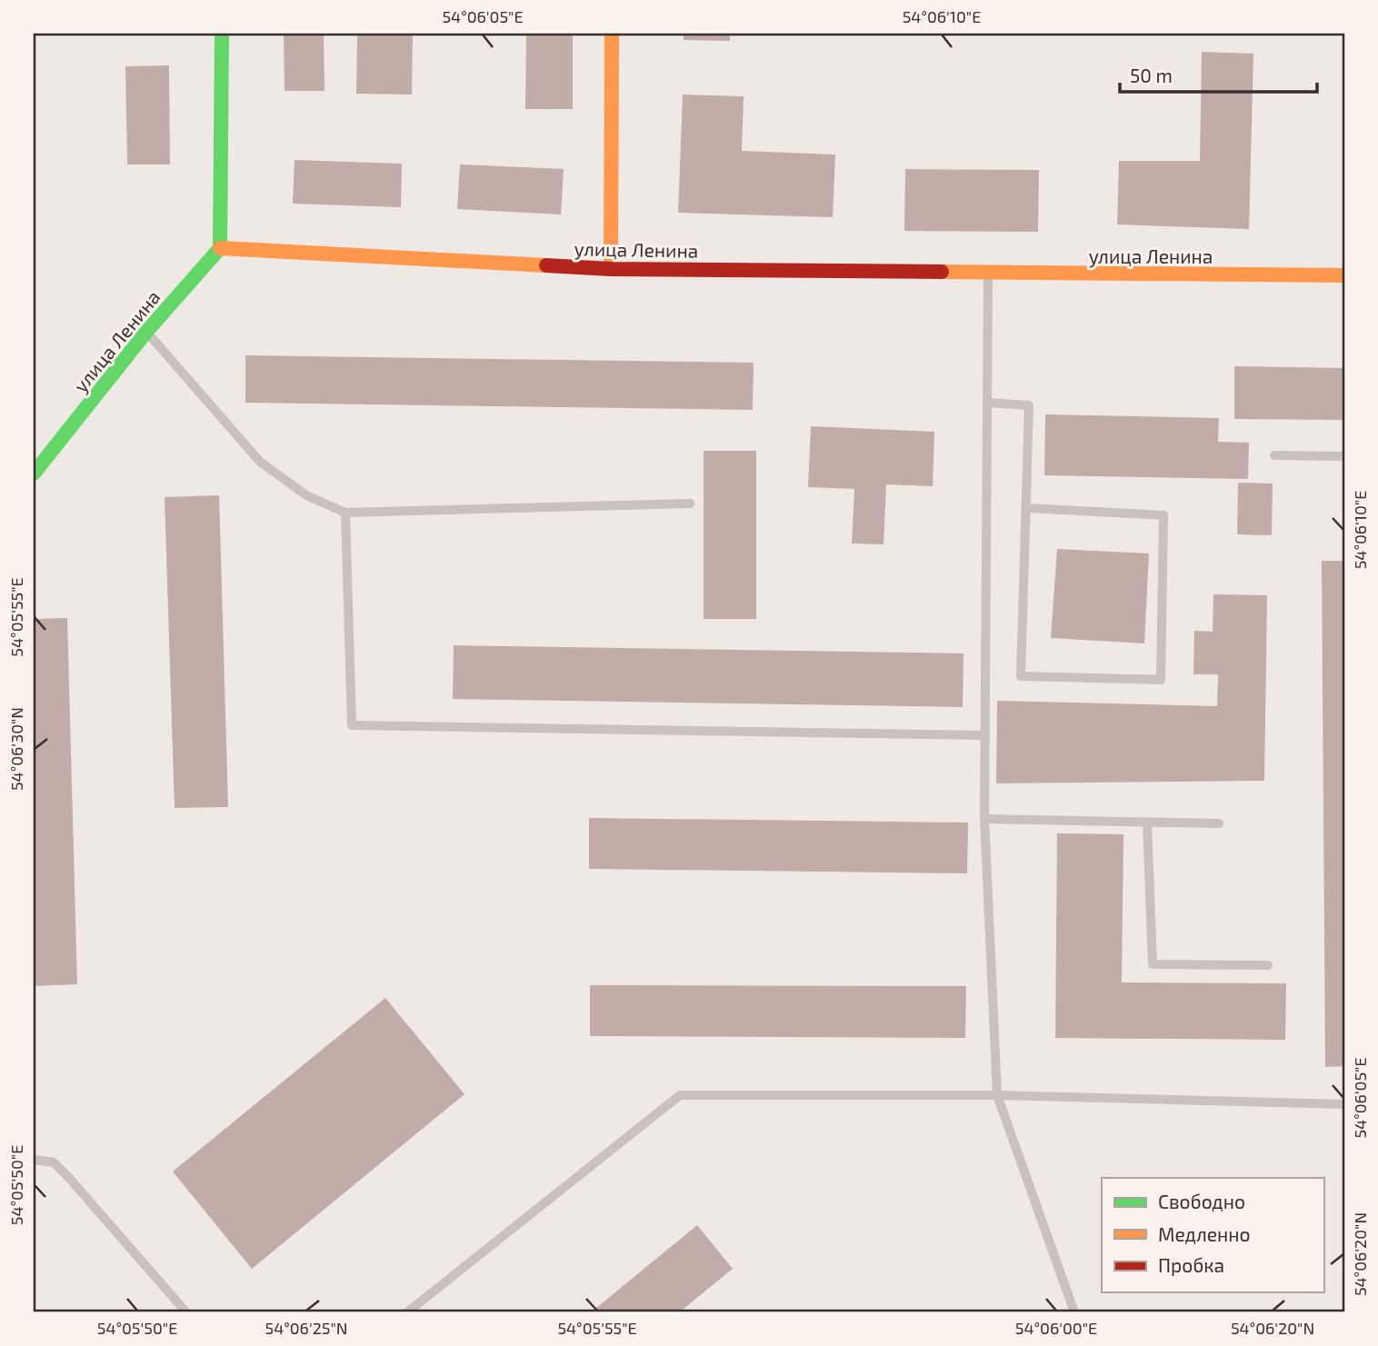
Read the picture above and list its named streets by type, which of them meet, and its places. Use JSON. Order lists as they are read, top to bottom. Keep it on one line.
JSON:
{"streets":{"main road":["улица Ленина"]},"legend":["Свободно","Медленно","Пробка"],"scale_bar":"50 m","coordinates":["54°06'05\"E","54°06'10\"E","54°05'55\"E","54°06'30\"N","54°05'50\"E","54°06'20\"N","54°06'25\"N","54°06'00\"E"]}
